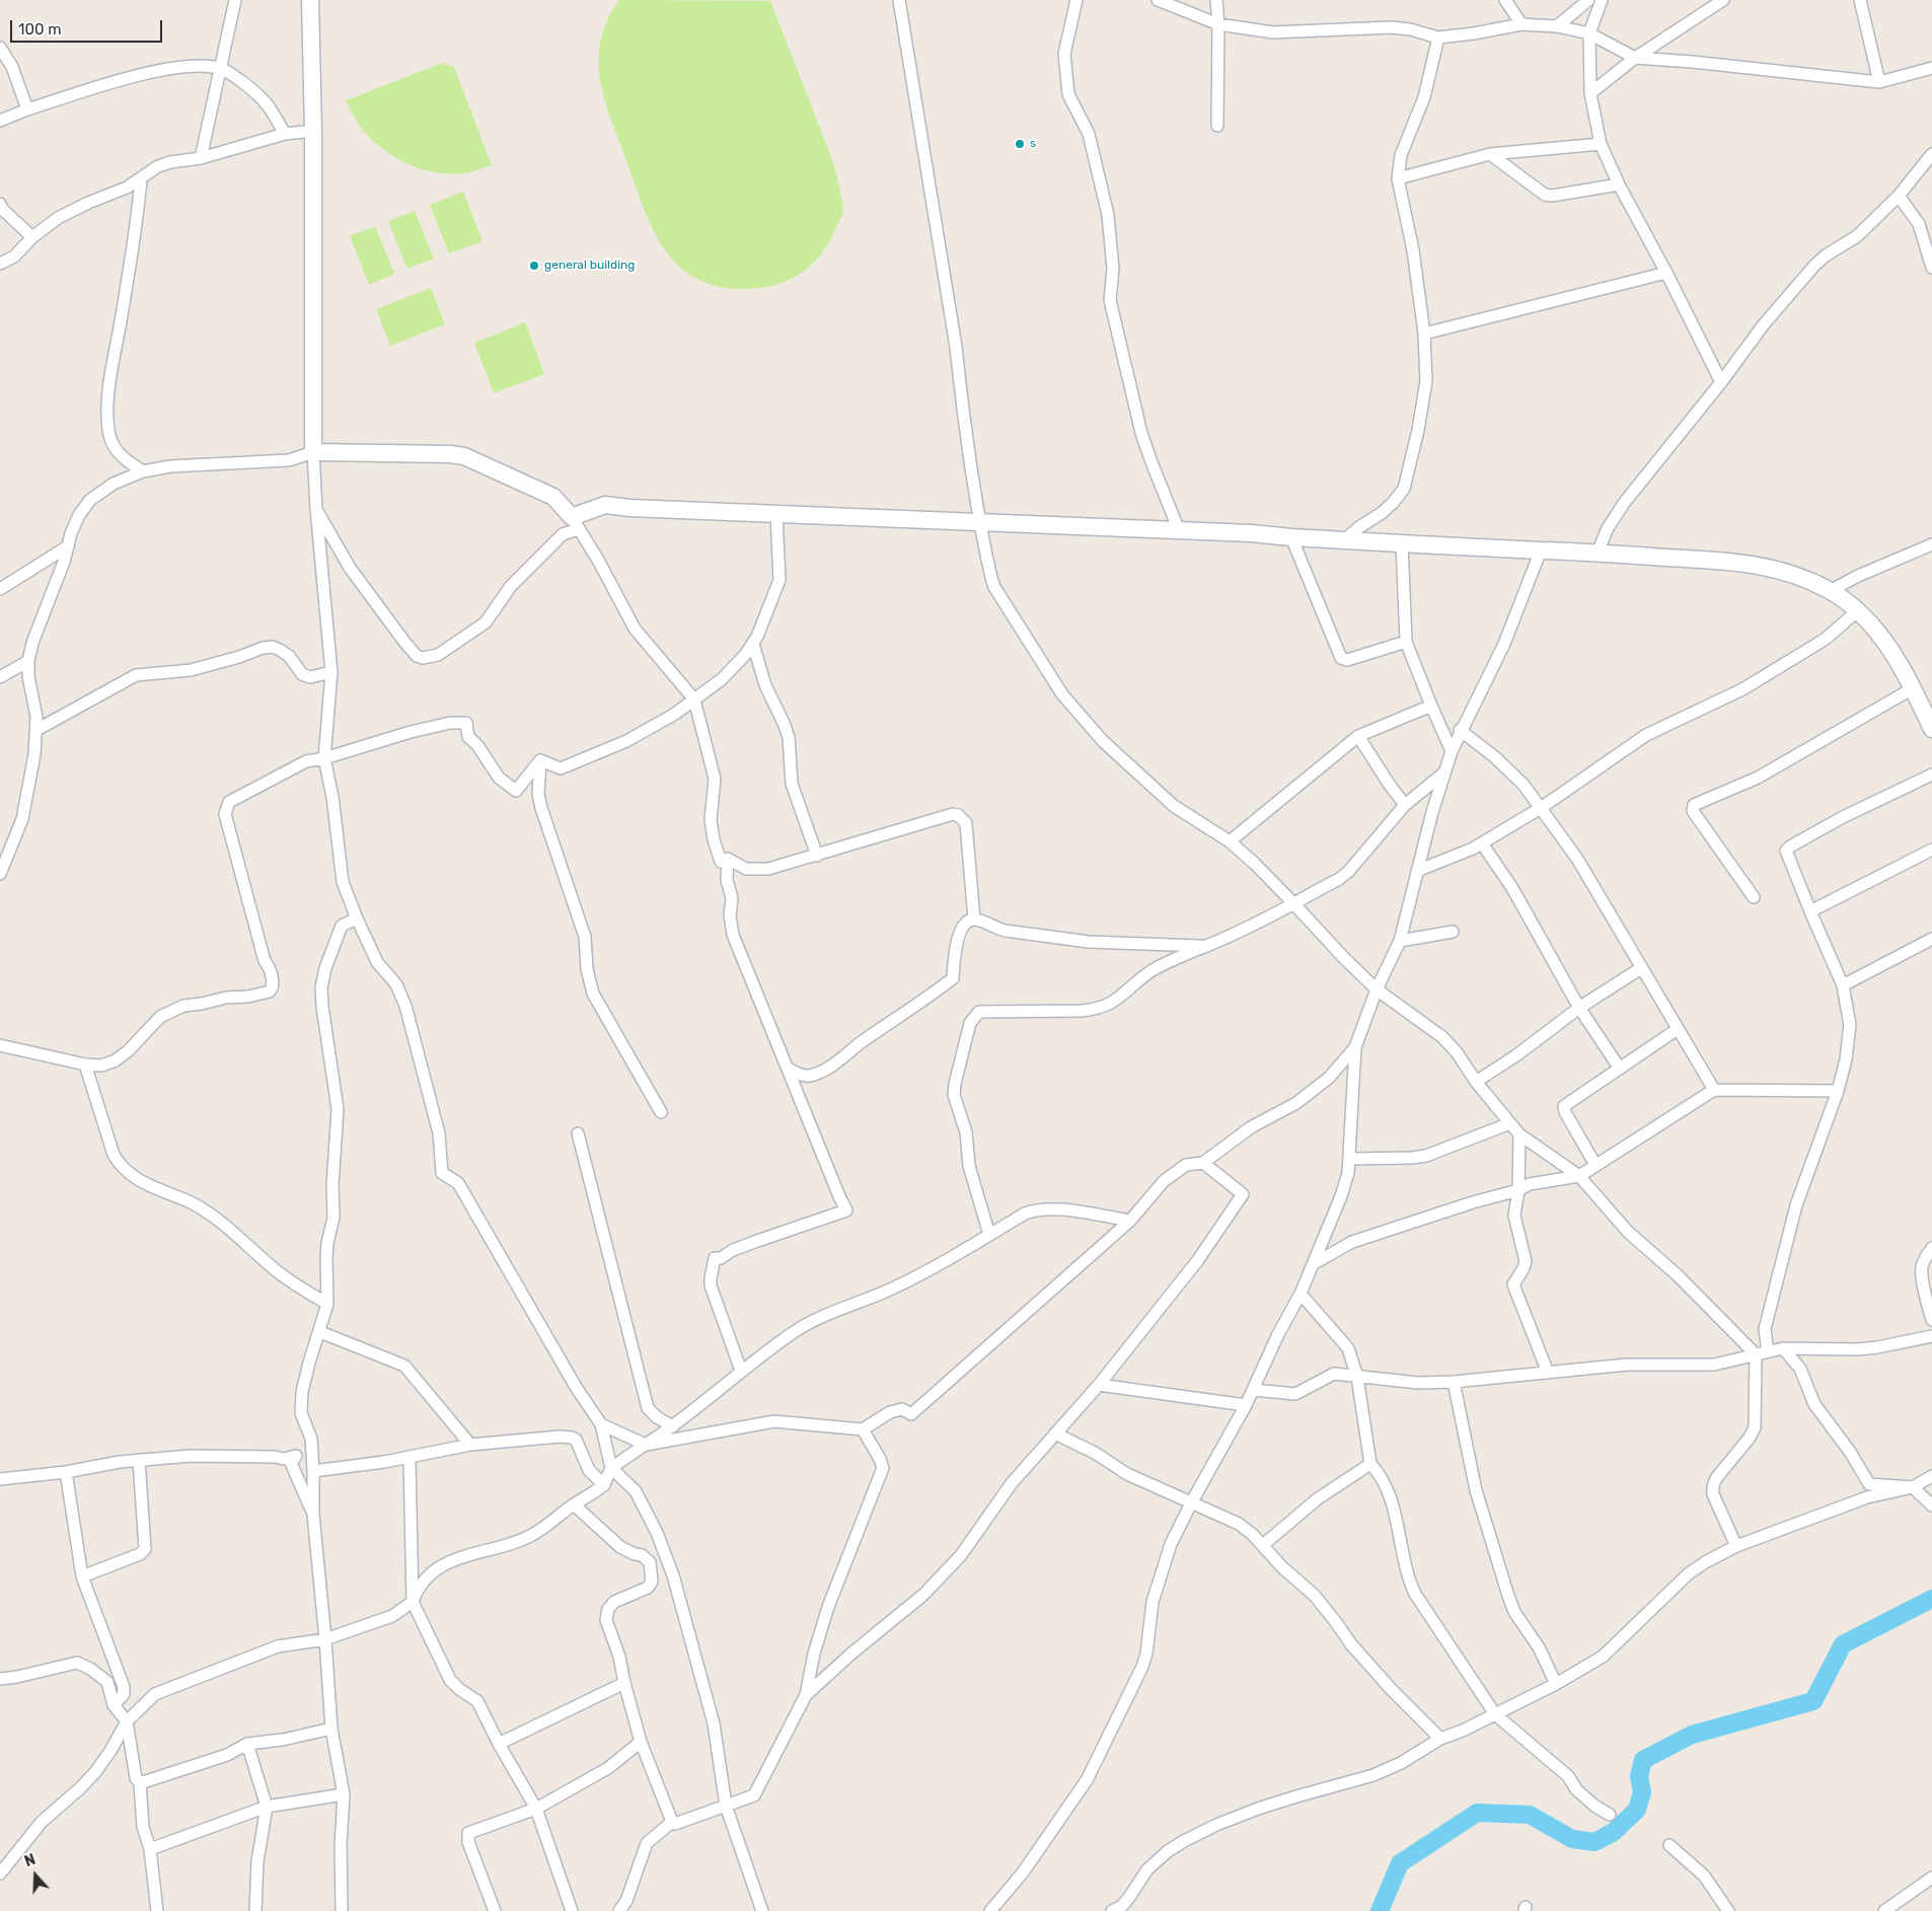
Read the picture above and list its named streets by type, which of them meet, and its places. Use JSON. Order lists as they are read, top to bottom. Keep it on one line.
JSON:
{"places":["s","general building"],"scale_bar":"100 m","north":"top"}
